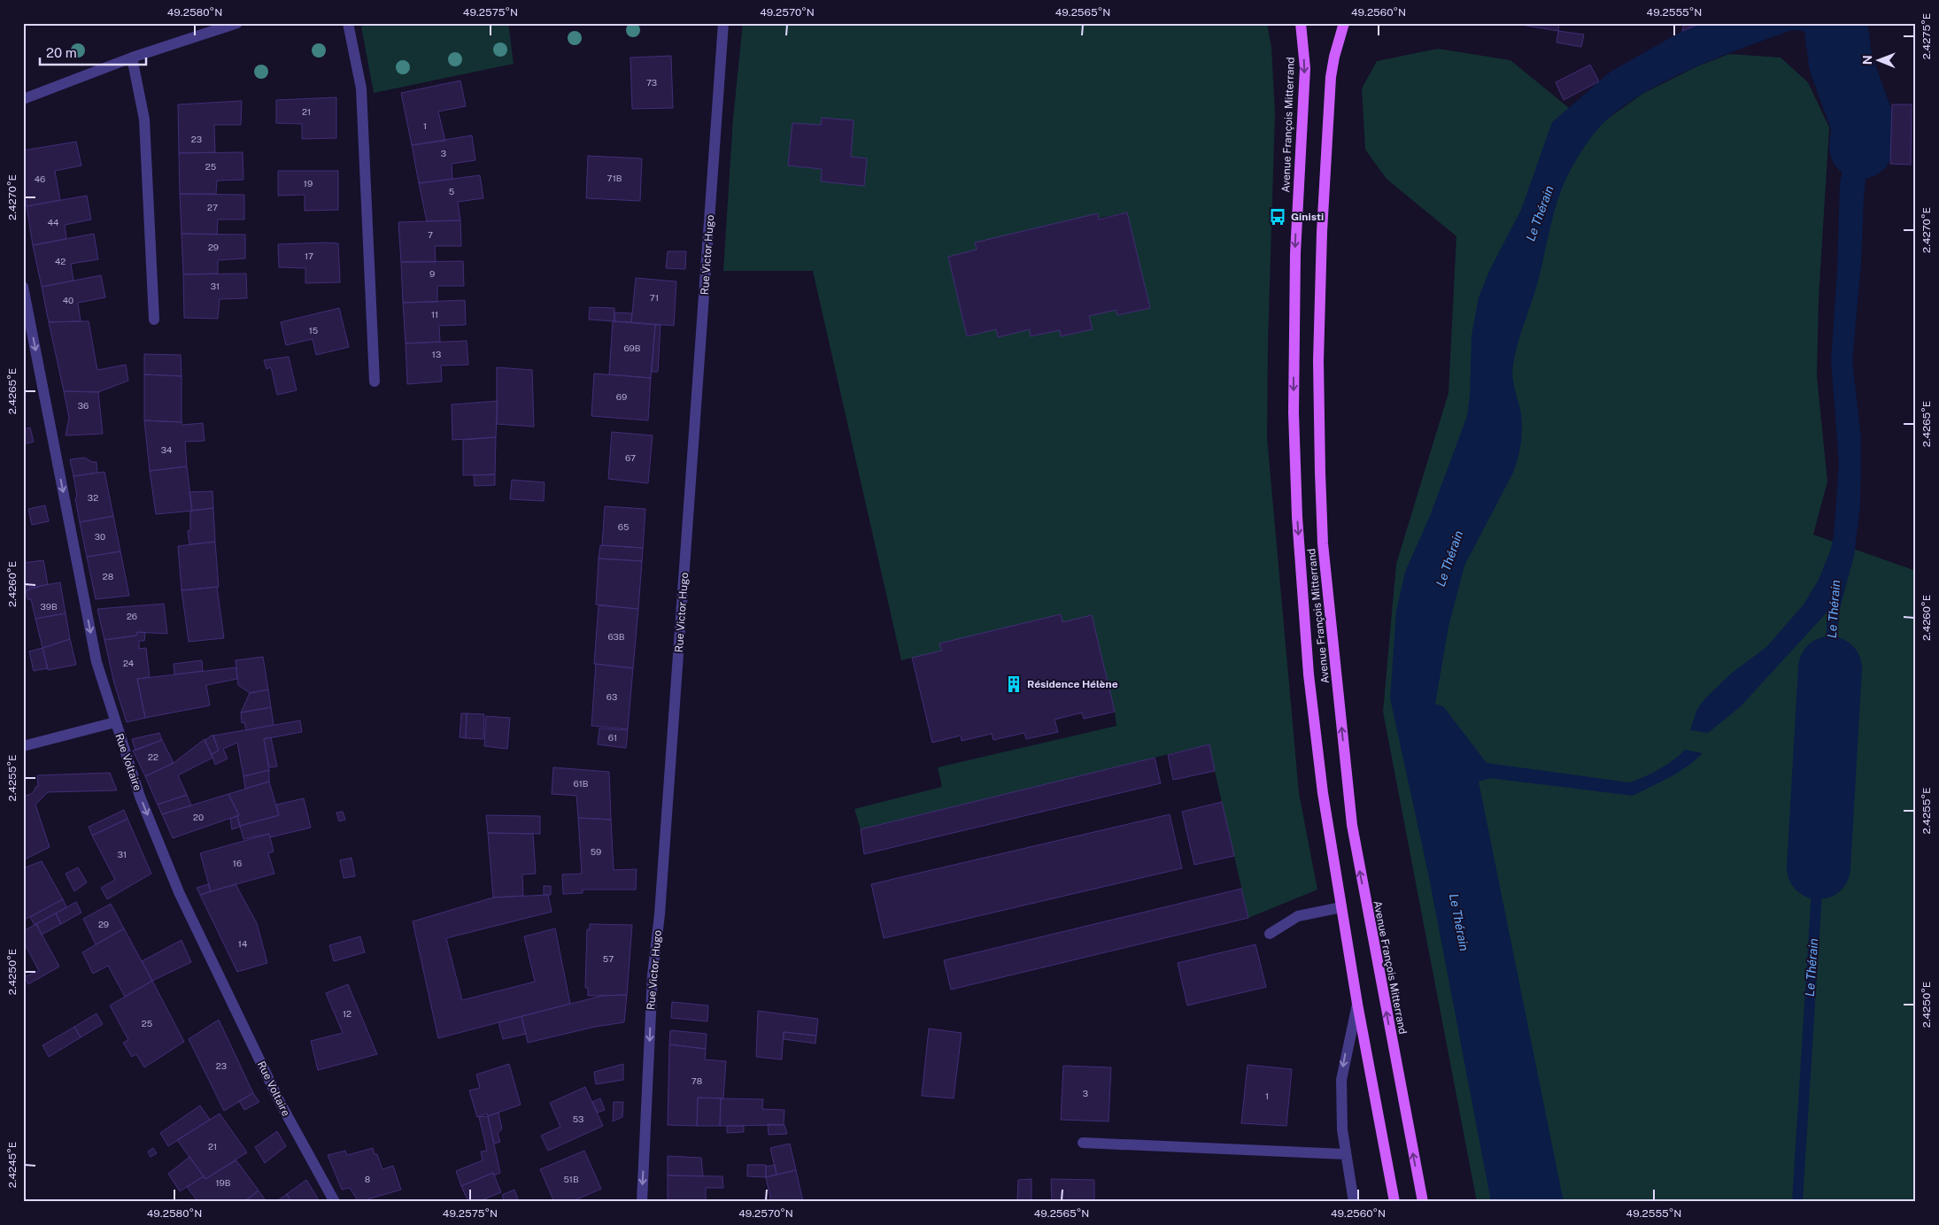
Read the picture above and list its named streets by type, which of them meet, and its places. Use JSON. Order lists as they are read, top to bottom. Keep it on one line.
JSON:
{"streets":{"main road":["Avenue François Mitterrand"],"street":["Rue Victor Hugo","Rue Voltaire"]},"one_way":["Rue Victor Hugo","Rue Voltaire"],"water":["Le Thérain"],"places":{"bus stop":["Ginisti"],"building":["Résidence Hélène"]},"house_numbers":["73","21","1","23","3","25","71B","46","19","5","27","44","7","29","17","42","9","31","71","40","11","15","69B","13","69","36","34","67","32","65","30","28","39B","26","63B","24","63","61","22","61B","20","59","31","16","29","14","57","12","25","23","78","3","1","53","21","8","51B","19B"],"scale_bar":"20 m","north":"left","coordinates":["49.2580°N","49.2575°N","49.2570°N","49.2565°N","49.2560°N","49.2555°N","2.4275°E","2.4270°E","2.4265°E","2.4260°E","2.4255°E","2.4250°E","2.4245°E"]}
